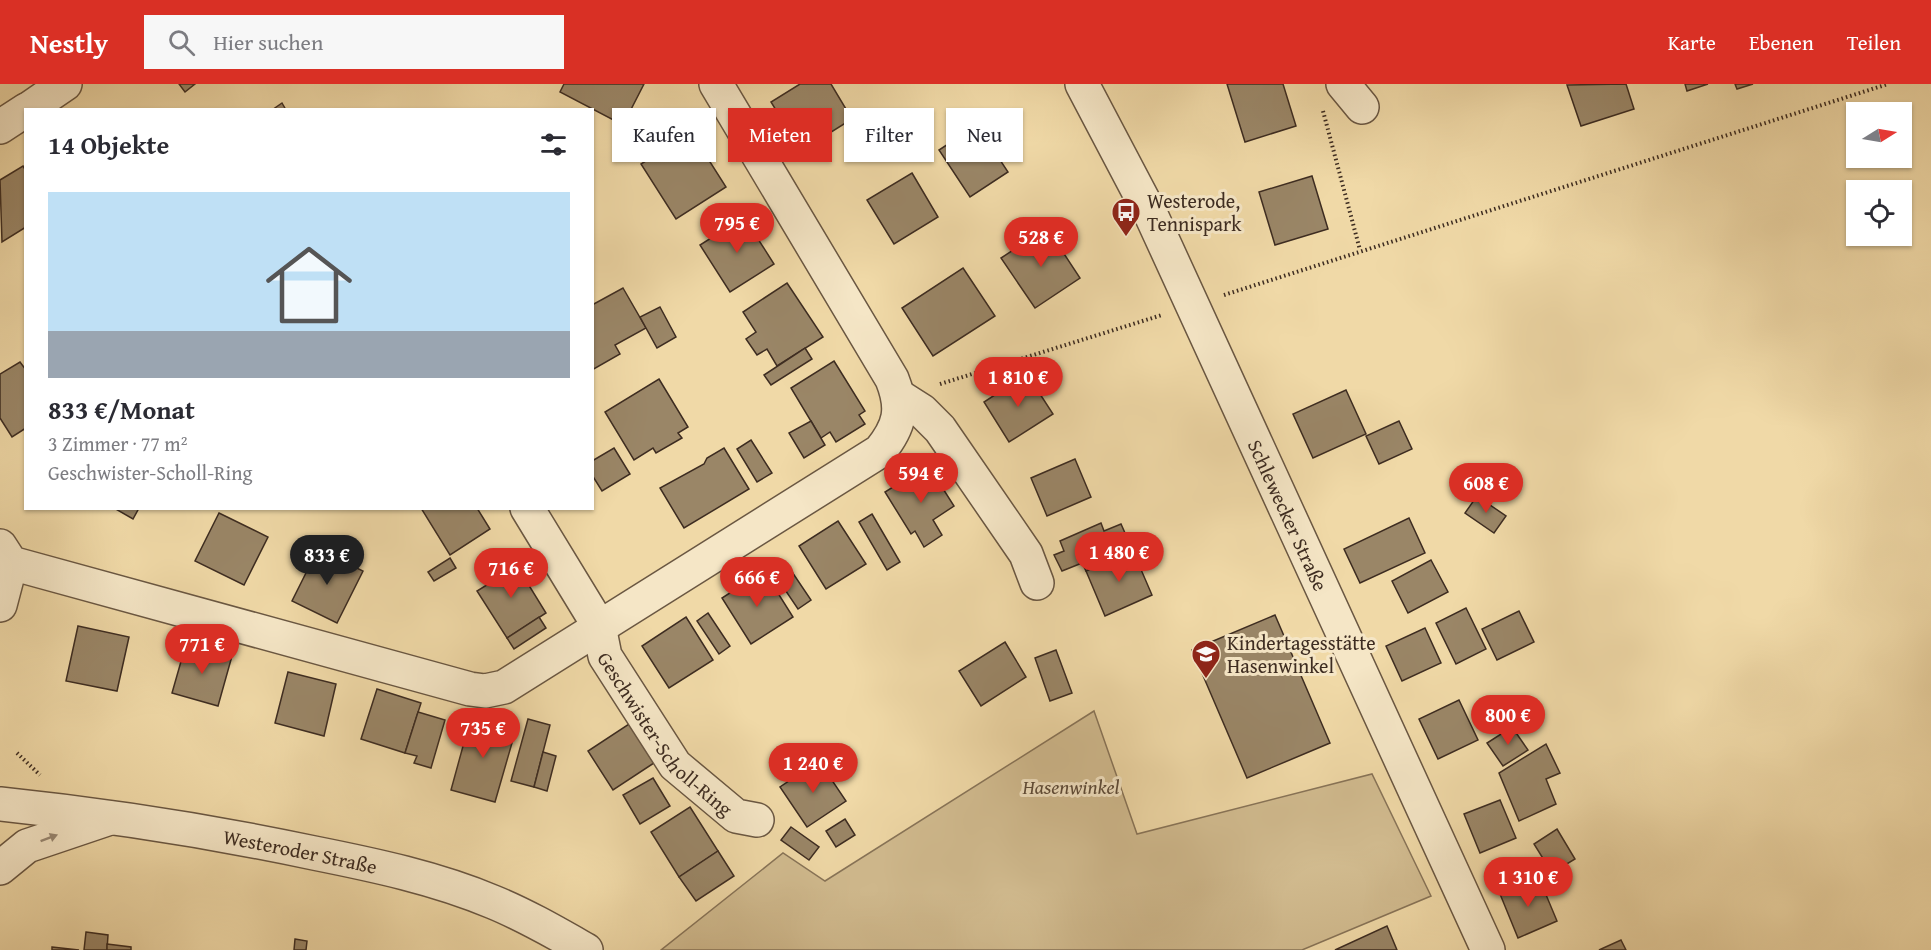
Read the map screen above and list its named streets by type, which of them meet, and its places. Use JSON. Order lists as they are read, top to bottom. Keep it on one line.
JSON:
{"streets":{"street":["Schlewecker Straße","Geschwister-Scholl-Ring","Westeroder Straße"]},"parks":["Hasenwinkel"],"places":{"bus stop":["Westerode, Tennispark"],"school or university":["Kindertagesstätte Hasenwinkel"]},"north":"right","page":{"header":"Nestly","search":"Hier suchen","nav":["Karte","Ebenen","Teilen"],"chip":["Kaufen","Mieten","Filter","Neu"],"heading":"14 Objekte","list":[{"name":"833 €/Monat","note":"3 Zimmer · 77 m² · Geschwister-Scholl-Ring"}],"price":["795 €","528 €","1 810 €","594 €","608 €","1 480 €","833 €","716 €","666 €","771 €","800 €","735 €","1 240 €","1 310 €"]}}
